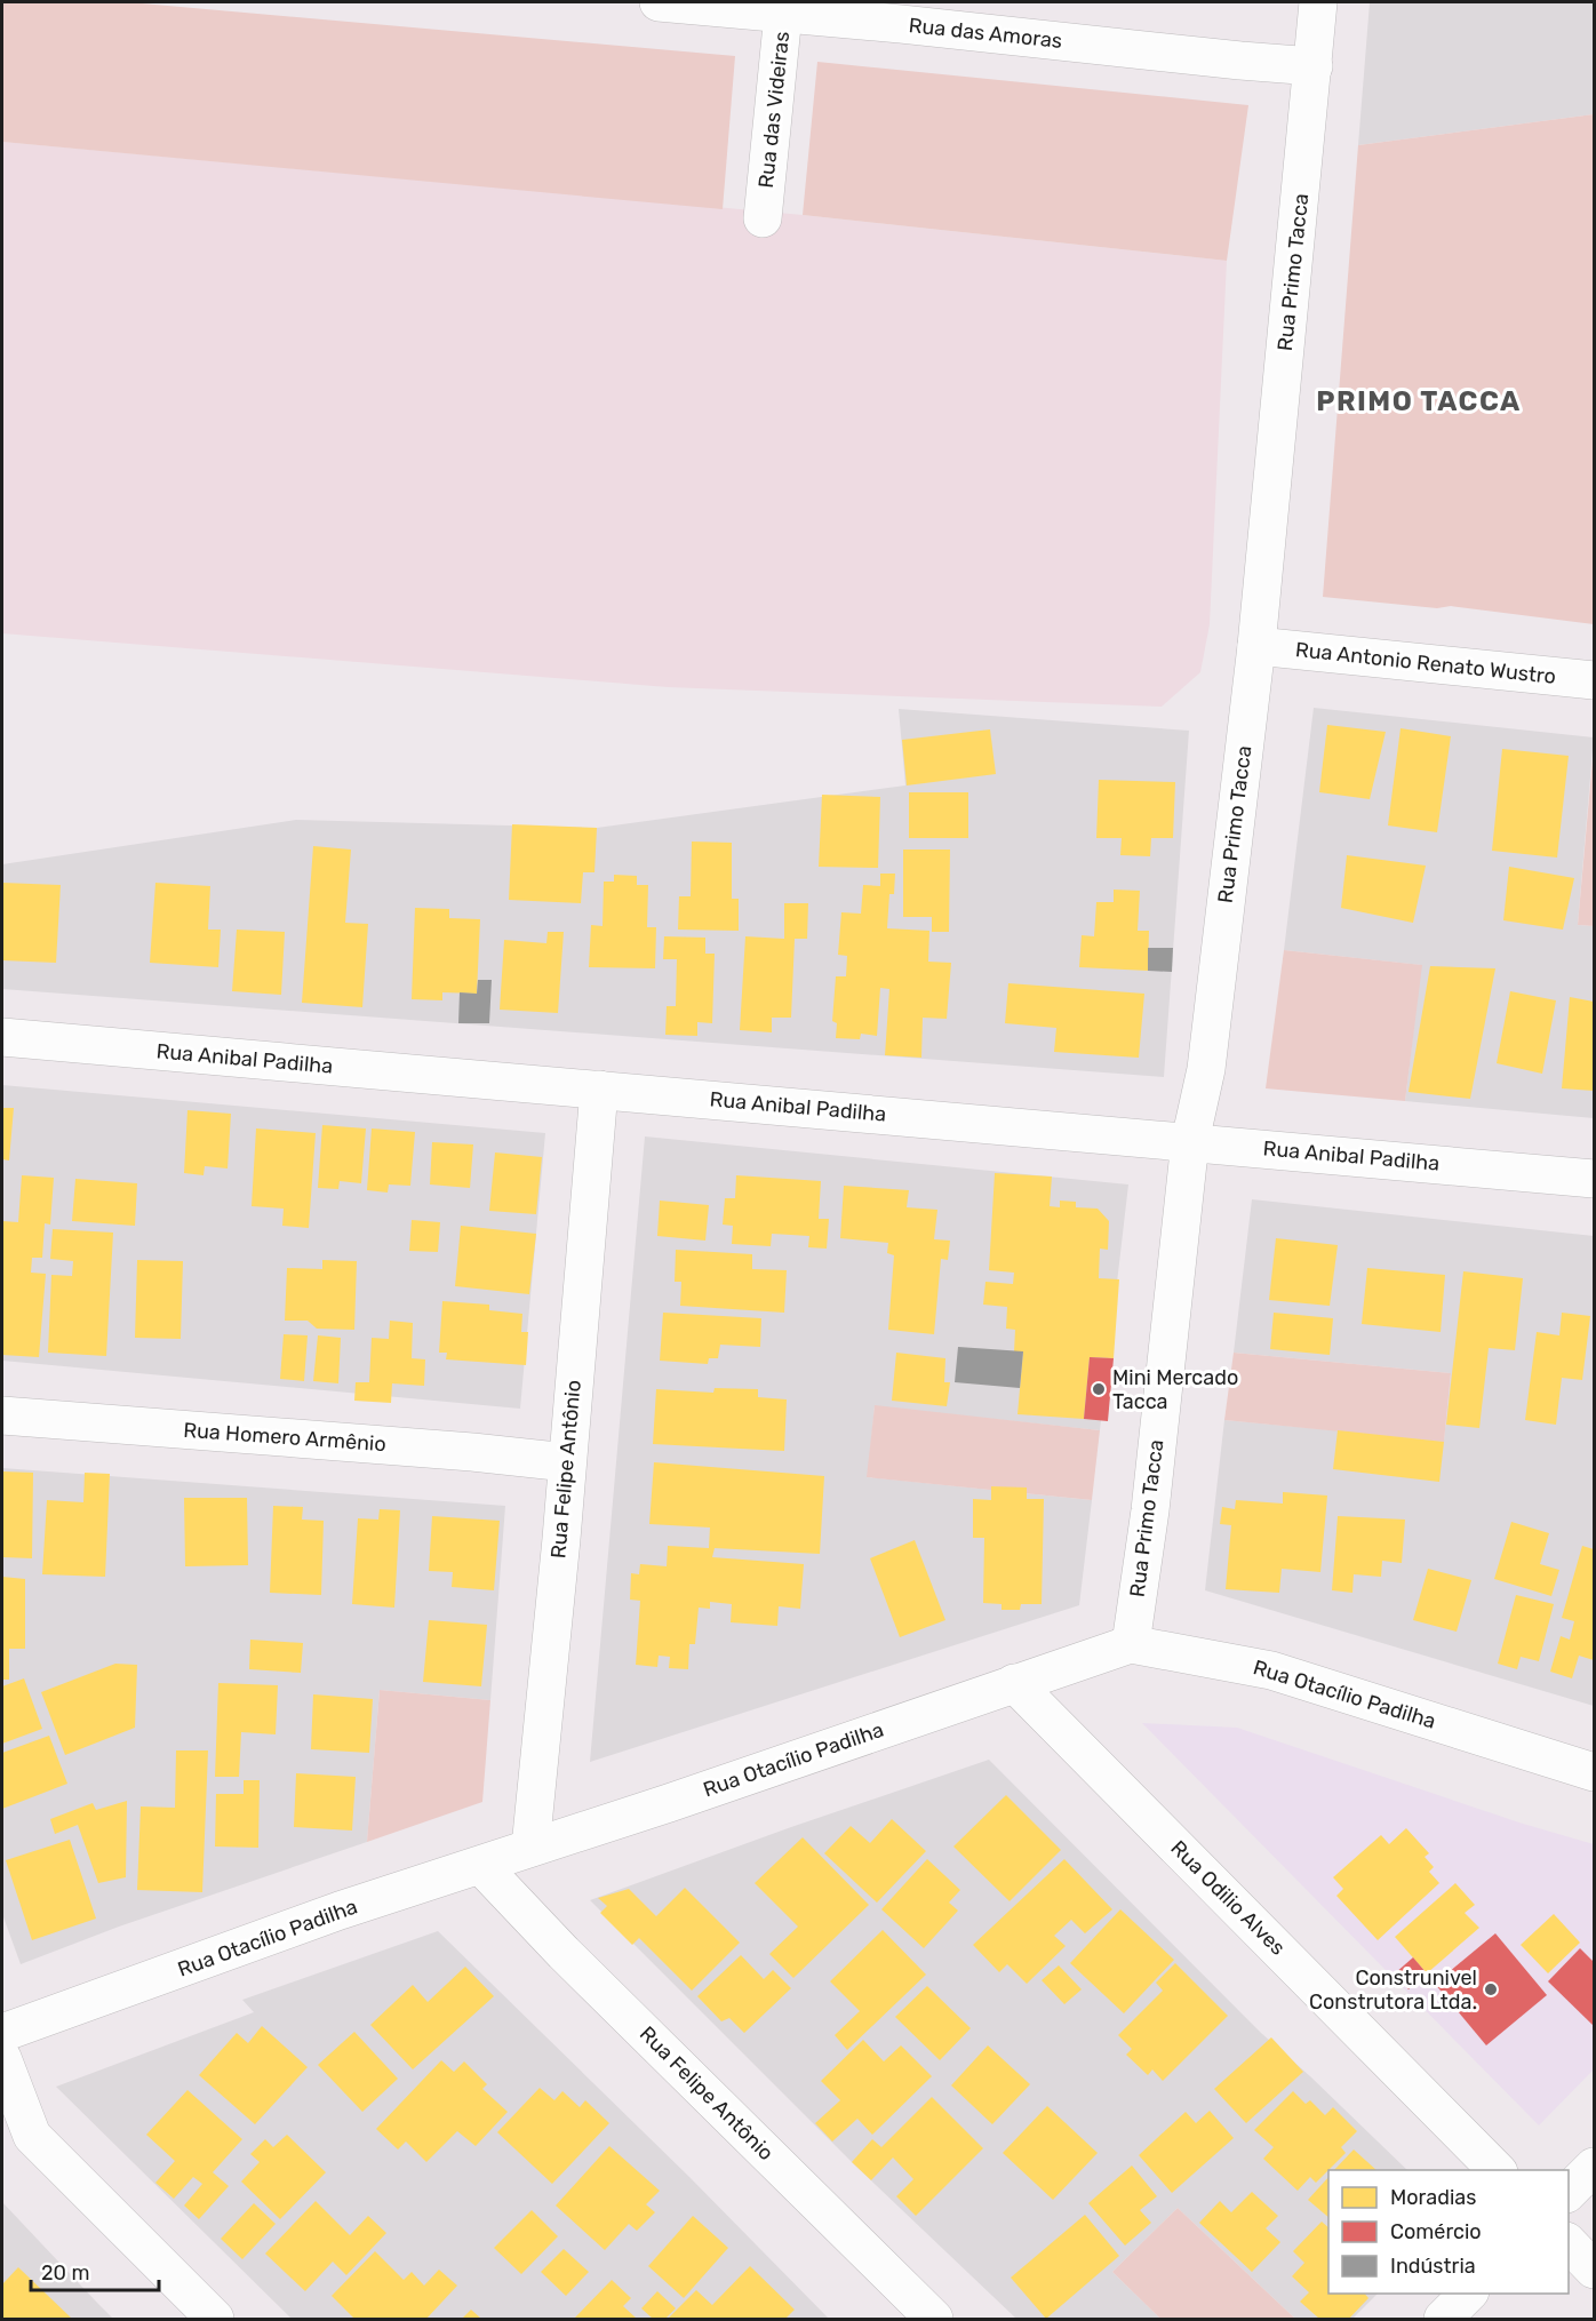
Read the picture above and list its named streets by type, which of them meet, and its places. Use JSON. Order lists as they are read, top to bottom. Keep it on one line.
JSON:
{"streets":{"street":["Rua das Amoras","Rua das Videiras","Rua Primo Tacca","Rua Antonio Renato Wustro","Rua Anibal Padilha","Rua Homero Armênio","Rua Felipe Antônio","Rua Otacílio Padilha","Rua Odilio Alves"]},"crossings":[["Rua das Amoras","Rua das Videiras"],["Rua das Amoras","Rua Primo Tacca"],["Rua Primo Tacca","Rua Antonio Renato Wustro"],["Rua Primo Tacca","Rua Anibal Padilha"],["Rua Primo Tacca","Rua Otacílio Padilha"],["Rua Anibal Padilha","Rua Felipe Antônio"],["Rua Homero Armênio","Rua Felipe Antônio"],["Rua Felipe Antônio","Rua Otacílio Padilha"],["Rua Otacílio Padilha","Rua Odilio Alves"]],"districts":["PRIMO TACCA"],"places":["Mini Mercado Tacca","Construnivel Construtora Ltda."],"legend":["Moradias","Comércio","Indústria"],"scale_bar":"20 m"}
